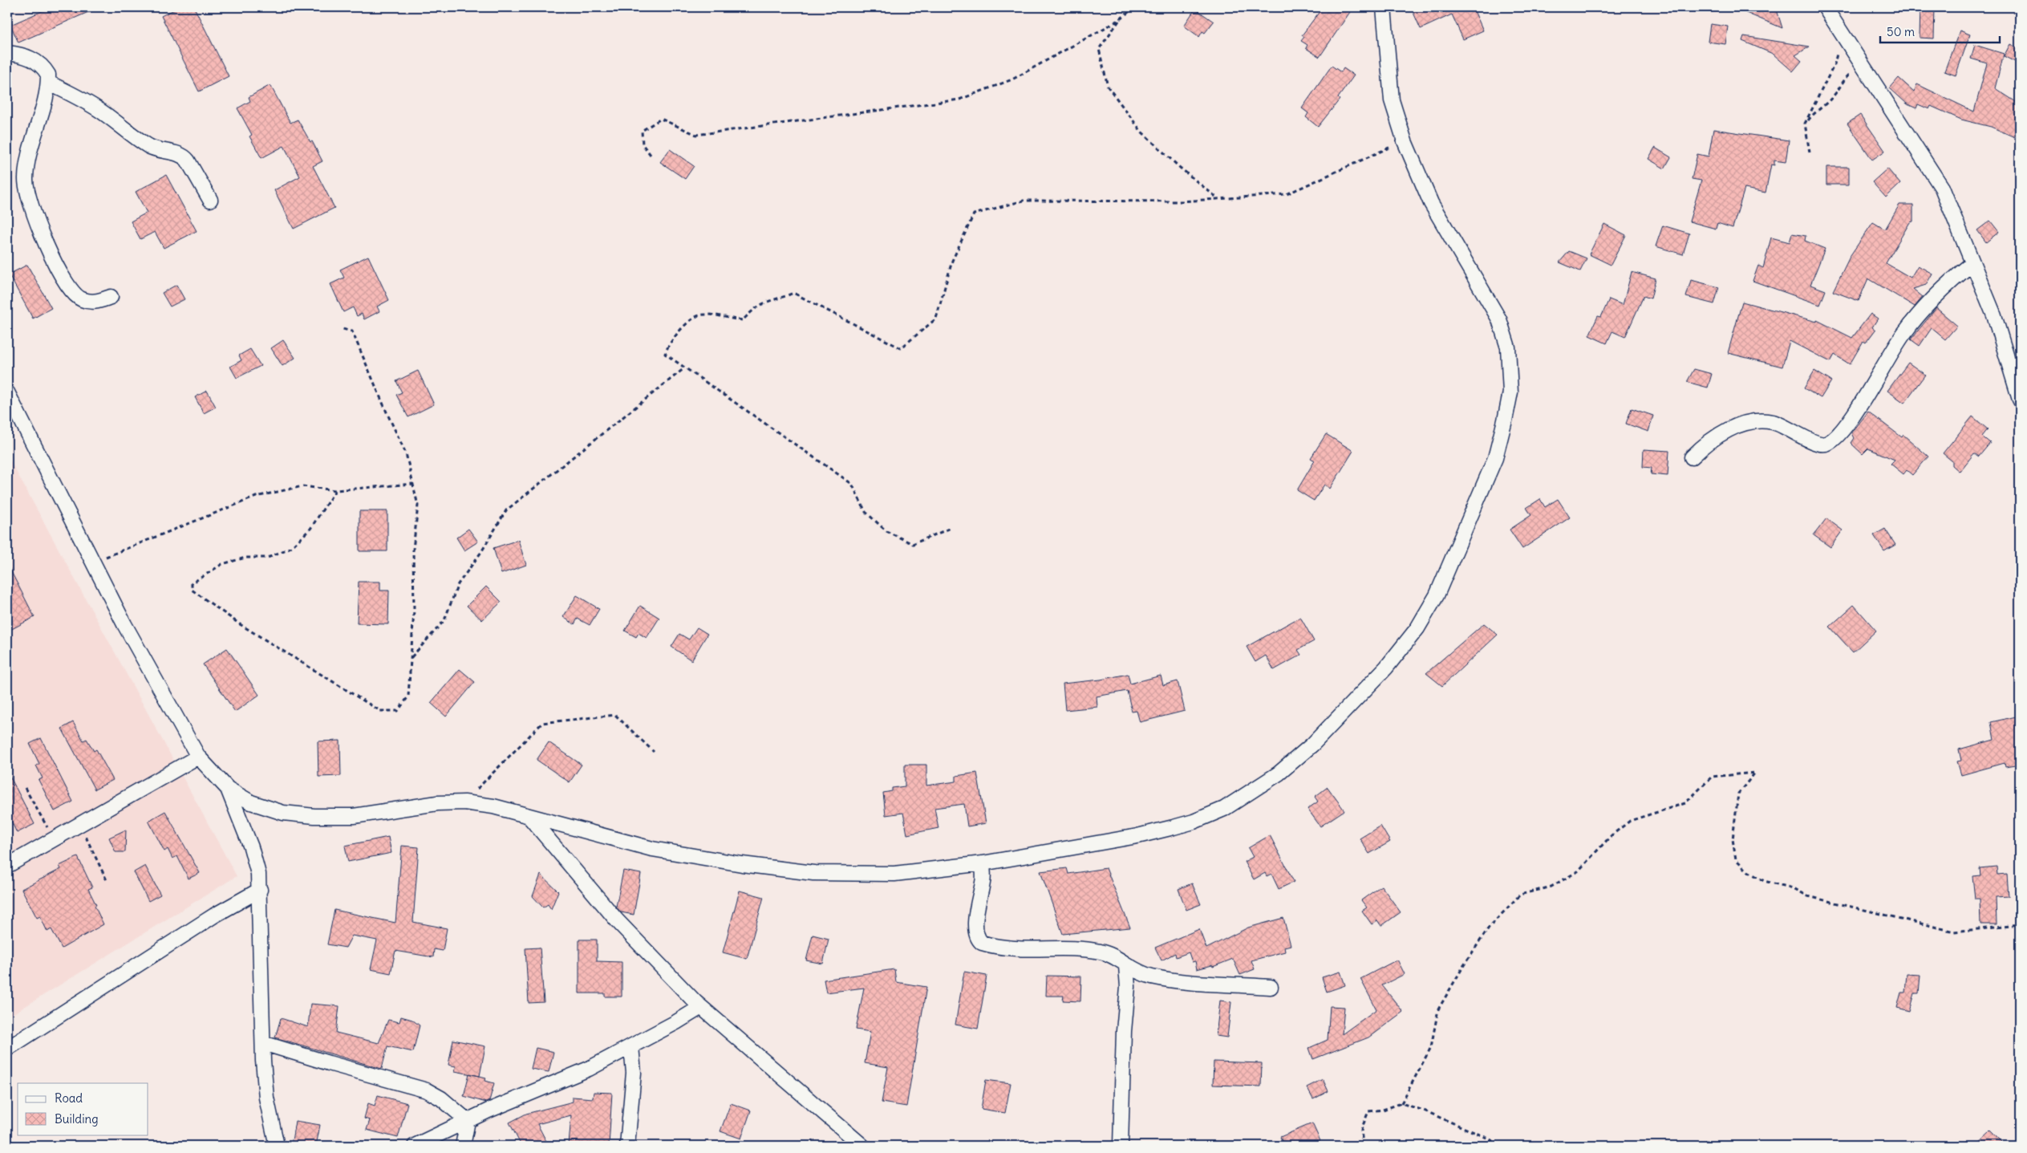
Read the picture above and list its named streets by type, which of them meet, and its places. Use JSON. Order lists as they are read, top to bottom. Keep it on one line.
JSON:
{"legend":["Road","Building"],"scale_bar":"50 m"}
